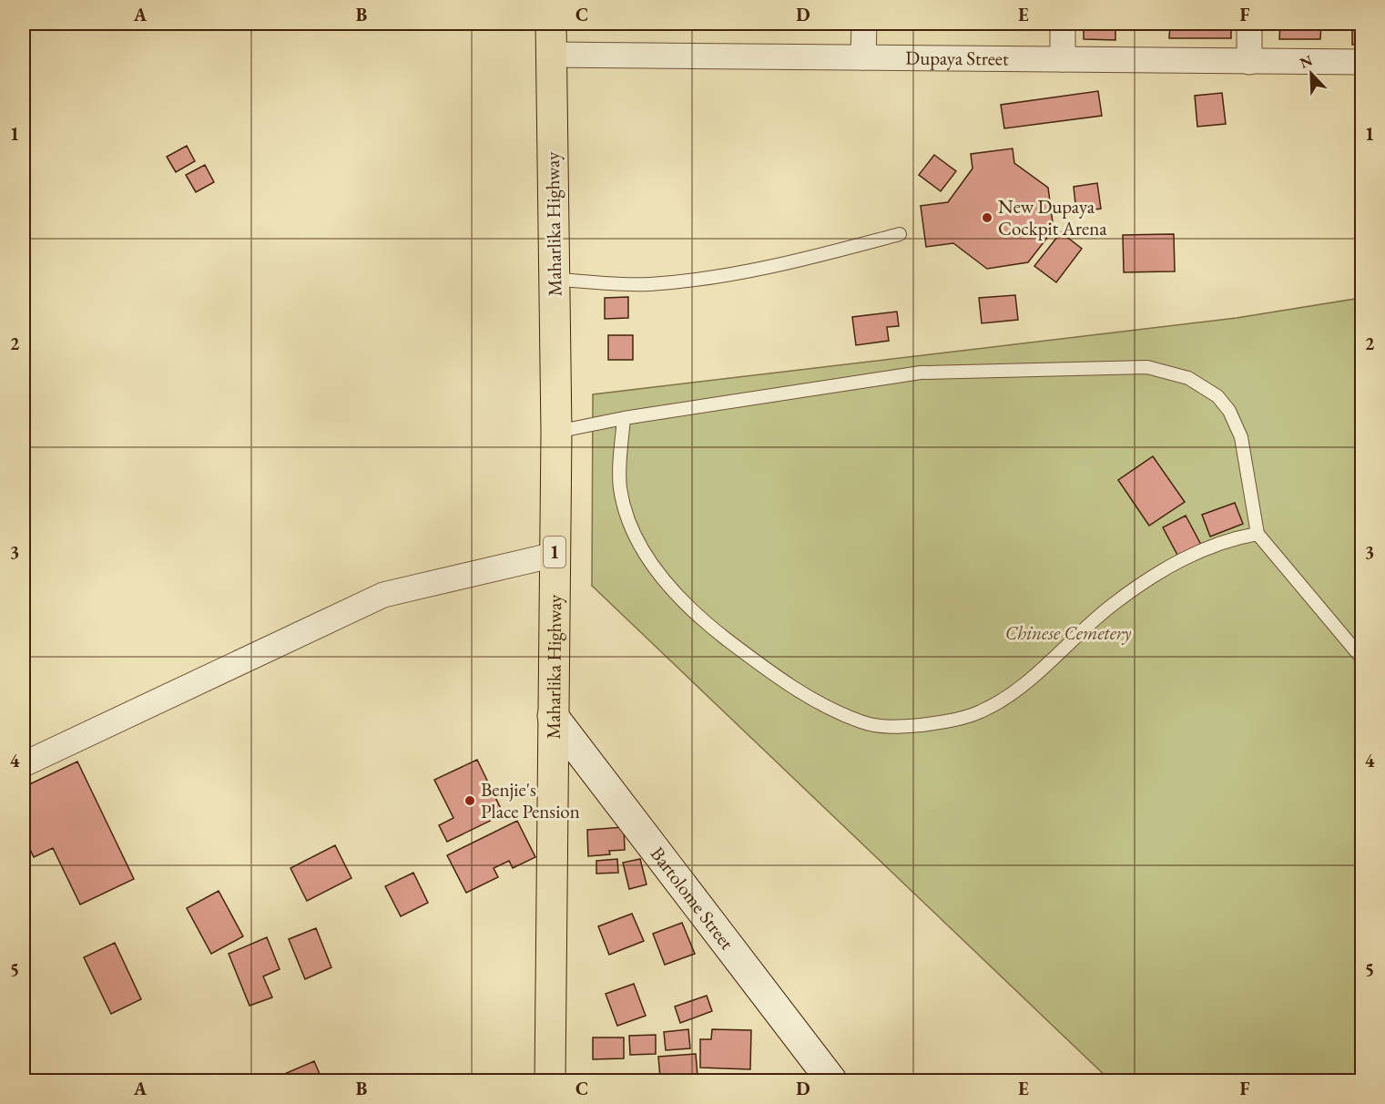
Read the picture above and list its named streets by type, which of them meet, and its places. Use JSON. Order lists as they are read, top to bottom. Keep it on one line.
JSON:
{"streets":{"highway":["Maharlika Highway","1"],"street":["Dupaya Street","Bartolome Street"]},"crossings":[["Dupaya Street","Maharlika Highway"],["Maharlika Highway","Bartolome Street"]],"parks":["Chinese Cemetery"],"places":["New Dupaya Cockpit Arena","Benjie's Place Pension"],"north":"top left","grid":{"columns":["A","B","C","D","E","F"],"rows":["1","2","3","4","5"]}}
